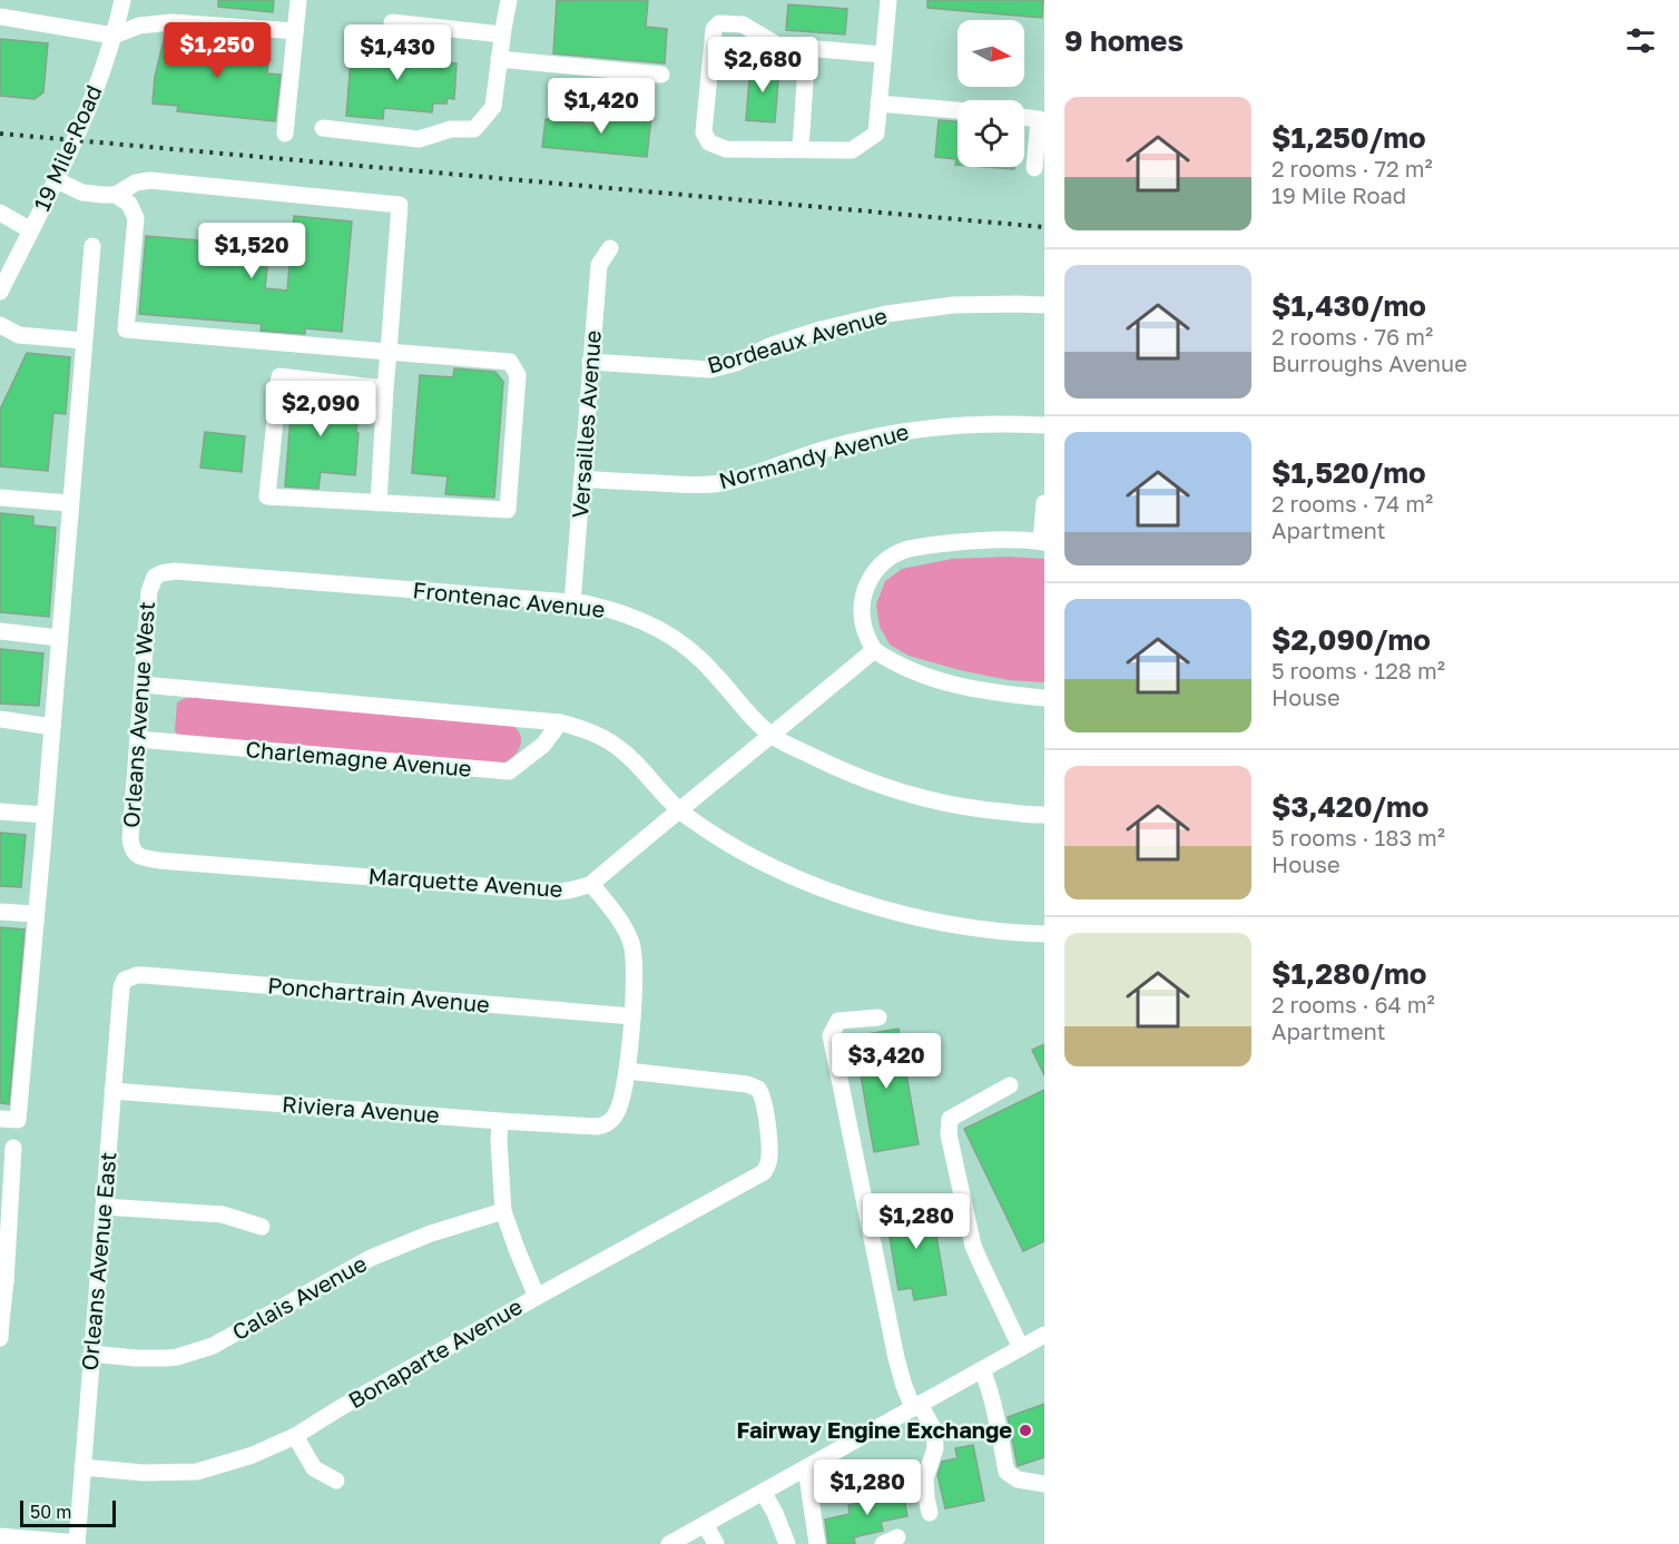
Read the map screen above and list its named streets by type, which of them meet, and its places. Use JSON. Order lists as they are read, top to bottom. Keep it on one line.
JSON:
{"streets":{"street":["19 Mile Road","Bordeaux Avenue","Versailles Avenue","Normandy Avenue","Frontenac Avenue","Orleans Avenue West","Charlemagne Avenue","Marquette Avenue","Ponchartrain Avenue","Riviera Avenue","Orleans Avenue East","Calais Avenue","Bonaparte Avenue"]},"crossings":[["Bordeaux Avenue","Versailles Avenue"],["Versailles Avenue","Normandy Avenue"],["Versailles Avenue","Frontenac Avenue"],["Frontenac Avenue","Orleans Avenue West"],["Frontenac Avenue","Marquette Avenue"],["Orleans Avenue West","Charlemagne Avenue"],["Orleans Avenue West","Marquette Avenue"],["Ponchartrain Avenue","Orleans Avenue East"],["Riviera Avenue","Orleans Avenue East"],["Riviera Avenue","Bonaparte Avenue"],["Orleans Avenue East","Calais Avenue"],["Orleans Avenue East","Bonaparte Avenue"]],"places":["Fairway Engine Exchange"],"scale_bar":"50 m","north":"right","page":{"heading":"9 homes","price":["$1,250","$1,430","$2,680","$1,420","$1,520","$2,090","$3,420","$1,280","$1,280"],"list":[{"name":"$1,250/mo","note":"2 rooms · 72 m² · 19 Mile Road"},{"name":"$1,430/mo","note":"2 rooms · 76 m² · Burroughs Avenue"},{"name":"$1,520/mo","note":"2 rooms · 74 m² · Apartment"},{"name":"$2,090/mo","note":"5 rooms · 128 m² · House"},{"name":"$3,420/mo","note":"5 rooms · 183 m² · House"},{"name":"$1,280/mo","note":"2 rooms · 64 m² · Apartment"}],"scale":"50 m"}}
